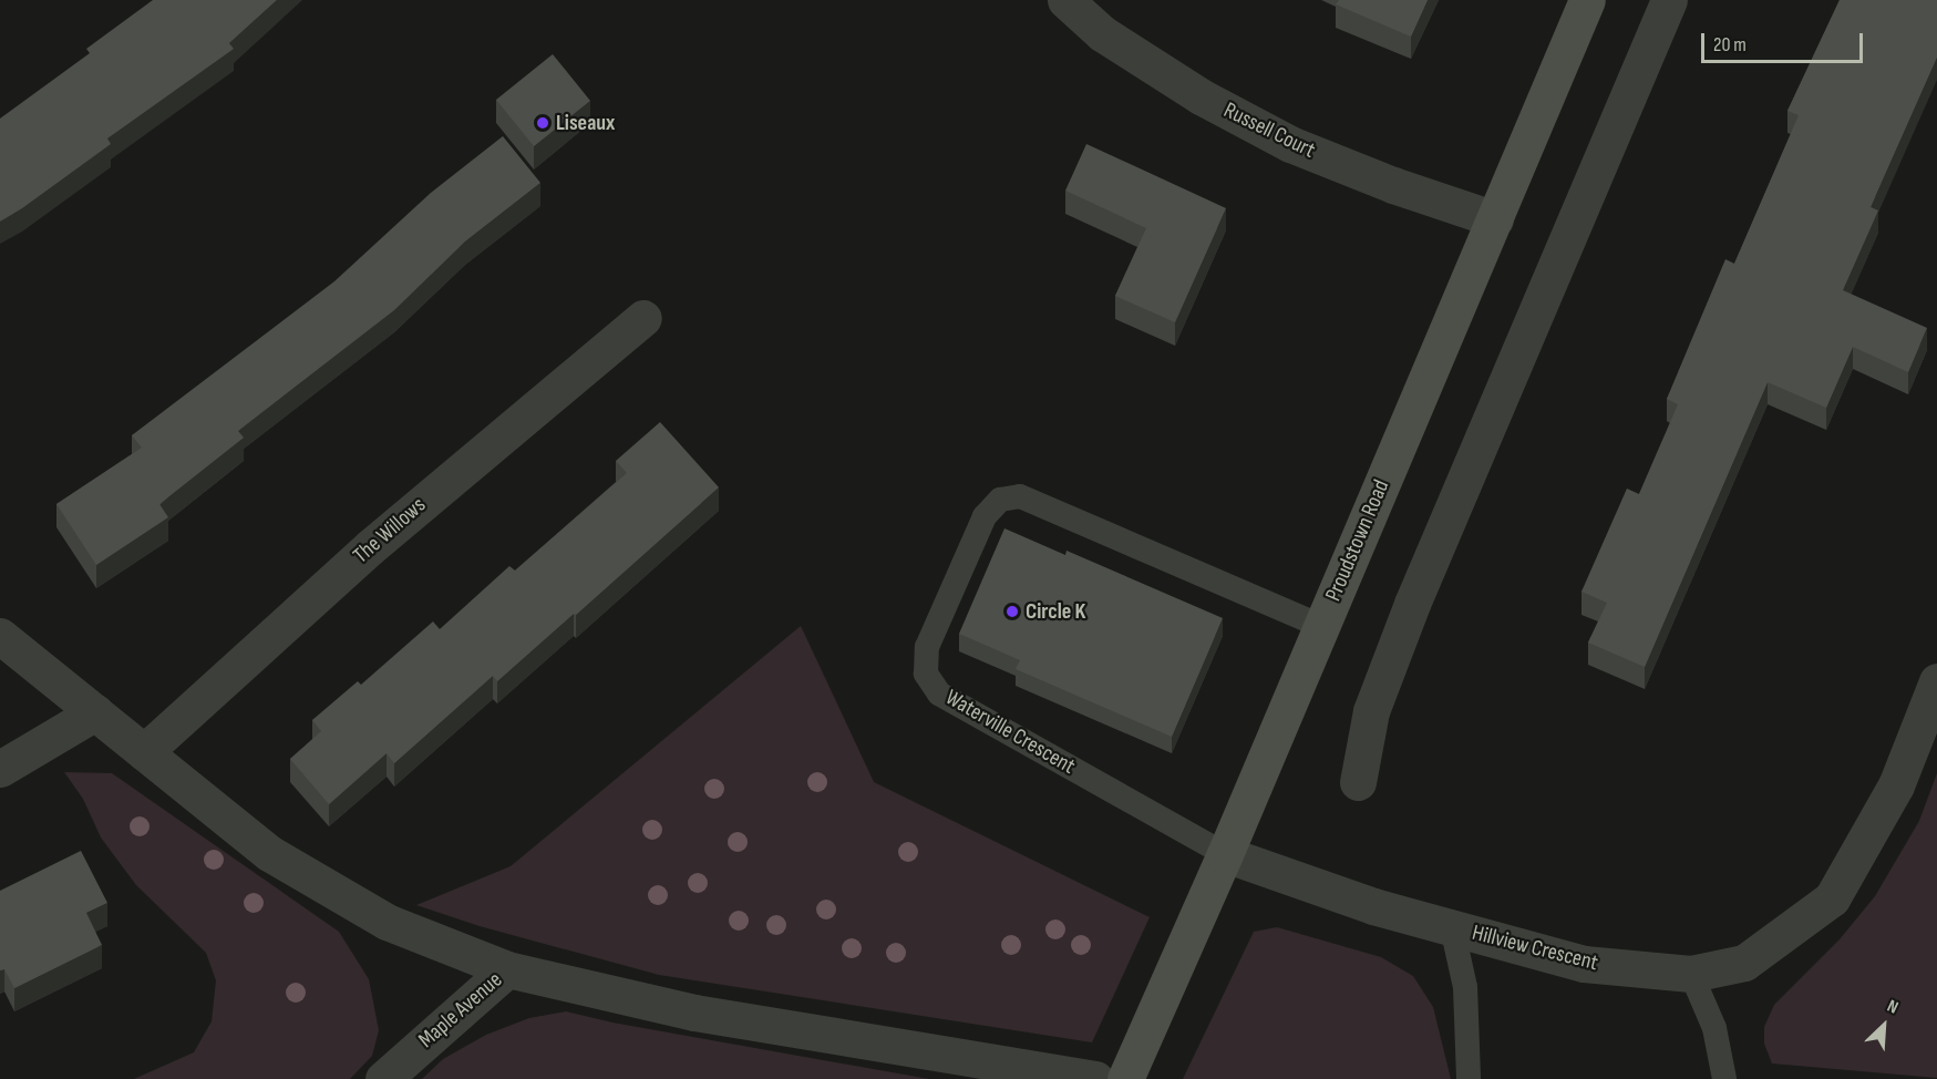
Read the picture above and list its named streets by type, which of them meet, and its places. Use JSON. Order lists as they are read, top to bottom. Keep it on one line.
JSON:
{"streets":{"main road":["Proudstown Road"],"street":["Russell Court","The Willows","Hillview Crescent","Maple Avenue"],"lane":["Waterville Crescent"]},"crossings":[["Russell Court","Proudstown Road"],["Proudstown Road","Waterville Crescent"],["Proudstown Road","Hillview Crescent"],["Waterville Crescent","Hillview Crescent"]],"places":["Liseaux","Circle K"],"scale_bar":"20 m","north":"top right"}
